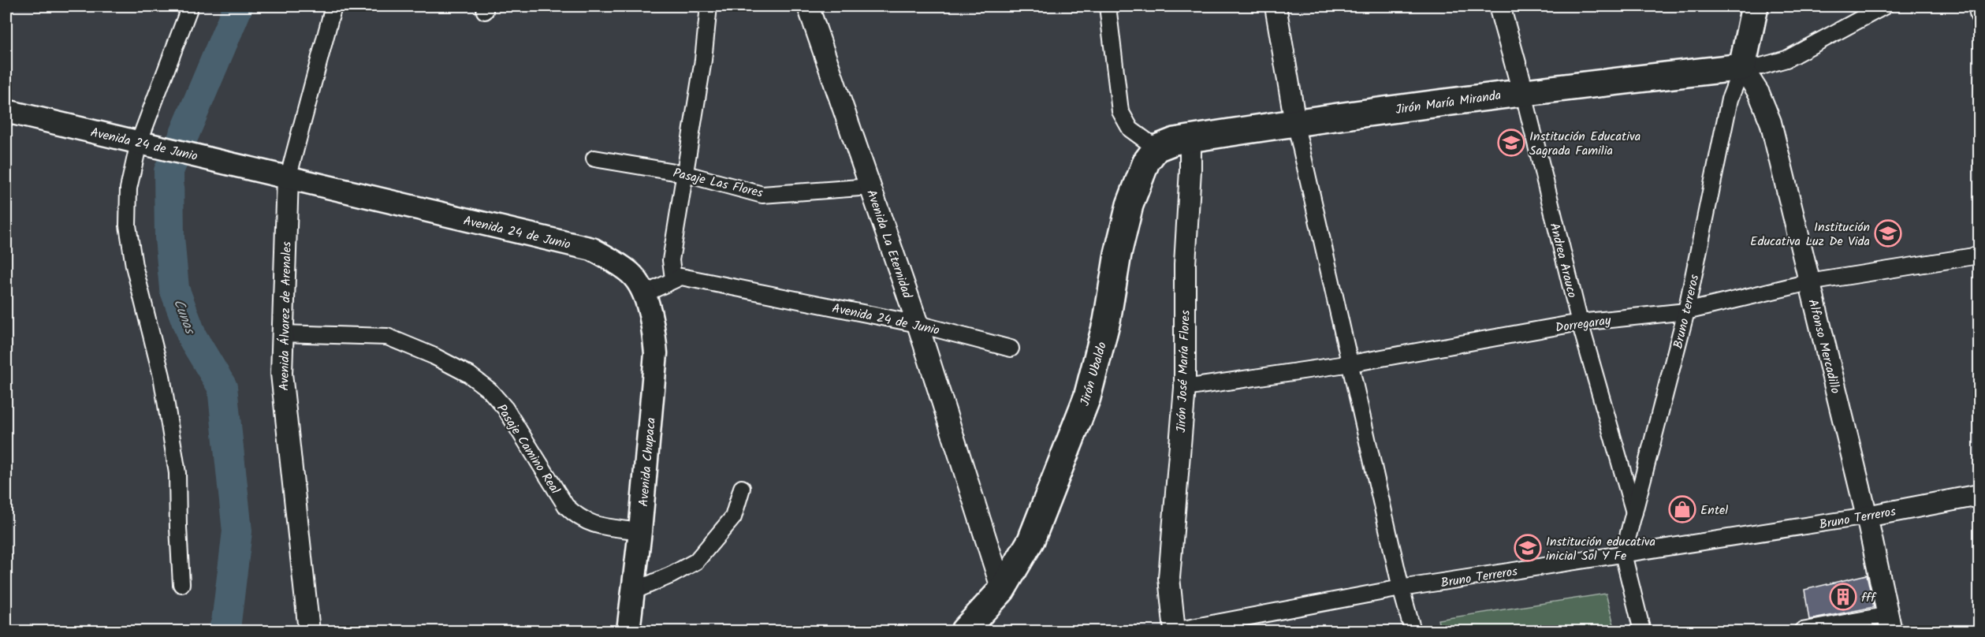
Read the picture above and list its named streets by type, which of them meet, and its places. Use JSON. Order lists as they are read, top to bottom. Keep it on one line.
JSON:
{"streets":{"highway":["Jirón María Miranda","Jirón Ubaldo"],"main road":["Avenida 24 de Junio","Avenida Chupaca"],"street":["Pasaje Las Flores","Avenida La Eternidad","Andrea Arauco","Bruno terreros","Avenida Álvarez de Arenales","Dorregaray","Alfonso Mercadillo","Jirón José María Flores","Pasaje Camino Real","Bruno Terreros"]},"crossings":[["Jirón María Miranda","Andrea Arauco"],["Jirón María Miranda","Bruno terreros"],["Jirón María Miranda","Alfonso Mercadillo"],["Jirón María Miranda","Jirón José María Flores"],["Jirón María Miranda","Jirón Ubaldo"],["Avenida 24 de Junio","Avenida La Eternidad"],["Avenida 24 de Junio","Avenida Álvarez de Arenales"],["Avenida 24 de Junio","Avenida Chupaca"],["Pasaje Las Flores","Avenida La Eternidad"],["Avenida La Eternidad","Jirón Ubaldo"],["Andrea Arauco","Bruno terreros"],["Andrea Arauco","Dorregaray"],["Bruno terreros","Dorregaray"],["Bruno terreros","Alfonso Mercadillo"],["Bruno terreros","Bruno Terreros"],["Avenida Álvarez de Arenales","Pasaje Camino Real"],["Dorregaray","Alfonso Mercadillo"],["Dorregaray","Jirón José María Flores"],["Alfonso Mercadillo","Bruno Terreros"],["Jirón José María Flores","Bruno Terreros"],["Pasaje Camino Real","Avenida Chupaca"]],"water":["Cunas"],"places":{"school or university":["Institución Educativa Sagrada Familia","Institución Educativa Luz De Vida","Institución educativa inicial Sol Y Fe"],"shop":["Entel"],"building":["fff"]}}
